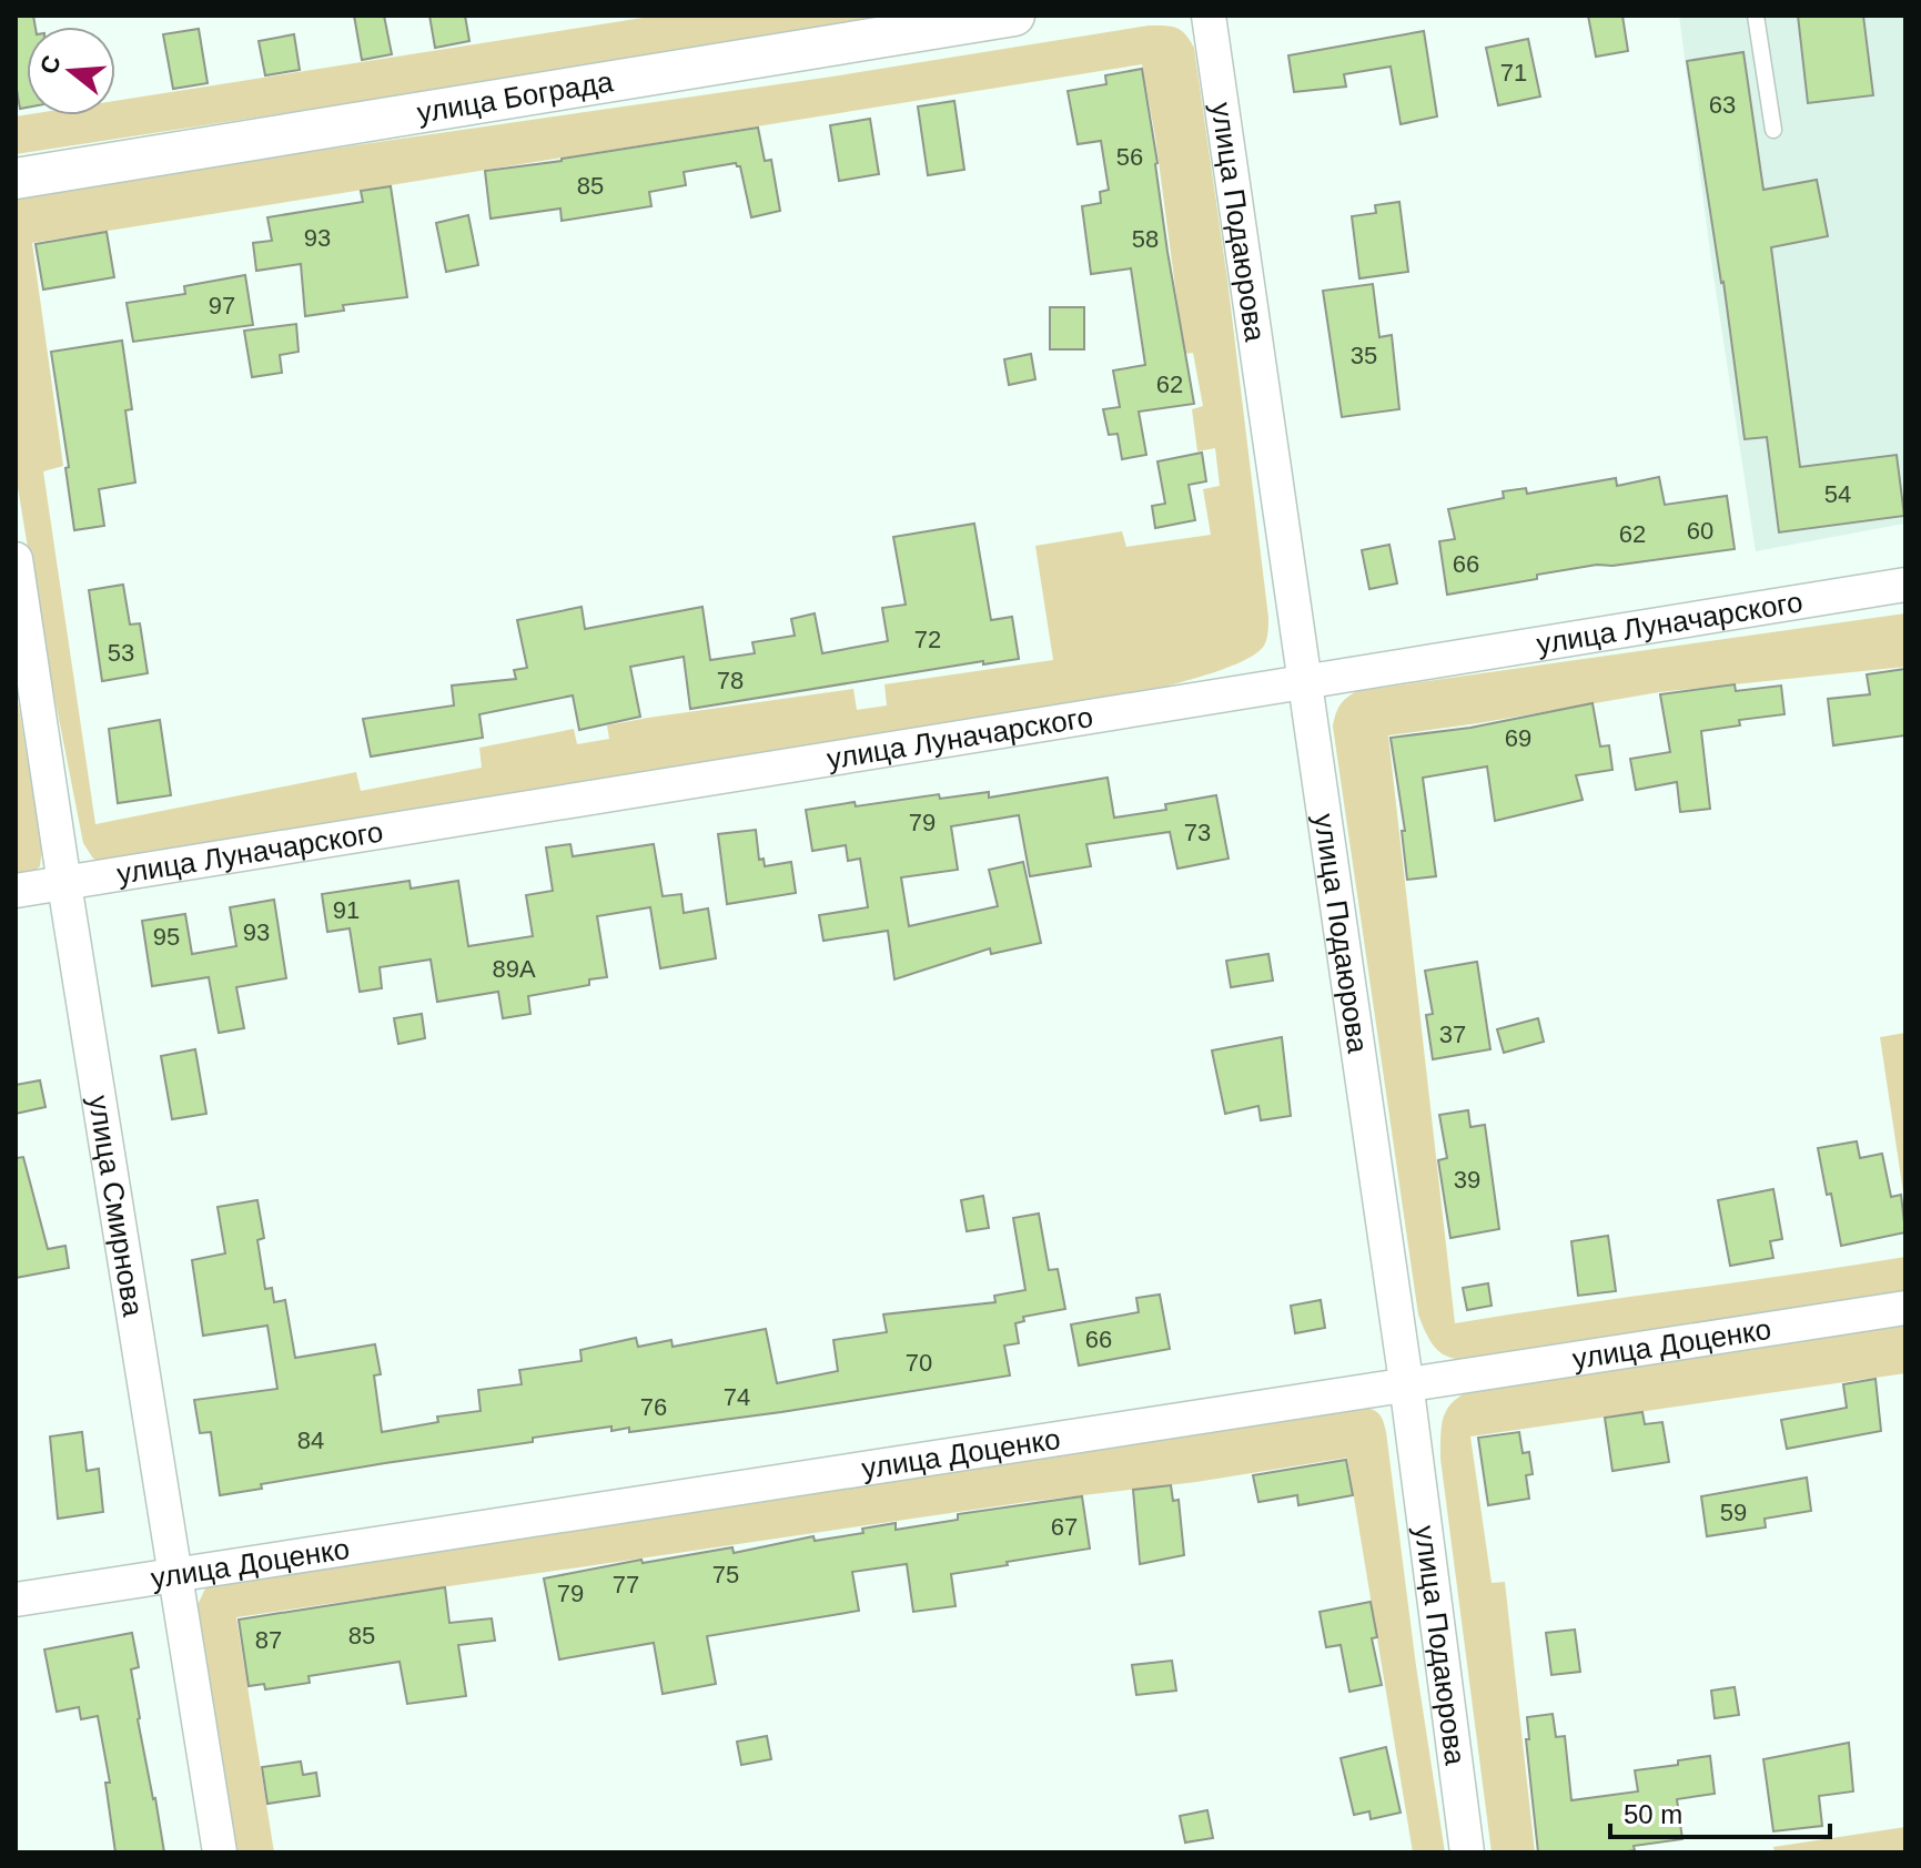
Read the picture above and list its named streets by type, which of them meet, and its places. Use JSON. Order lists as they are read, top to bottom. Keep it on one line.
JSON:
{"streets":{"street":["улица Бограда","улица Подаюрова","улица Луначарского","улица Смирнова","улица Доценко"]},"crossings":[["улица Подаюрова","улица Луначарского"],["улица Подаюрова","улица Доценко"],["улица Луначарского","улица Смирнова"],["улица Смирнова","улица Доценко"]],"house_numbers":["71","63","56","85","93","58","97","35","62","54","60","62","66","72","53","78","69","79","73","91","93","95","89А","37","39","66","70","74","76","84","59","67","75","77","79","85","87"],"scale_bar":"50 m","north":"left"}
